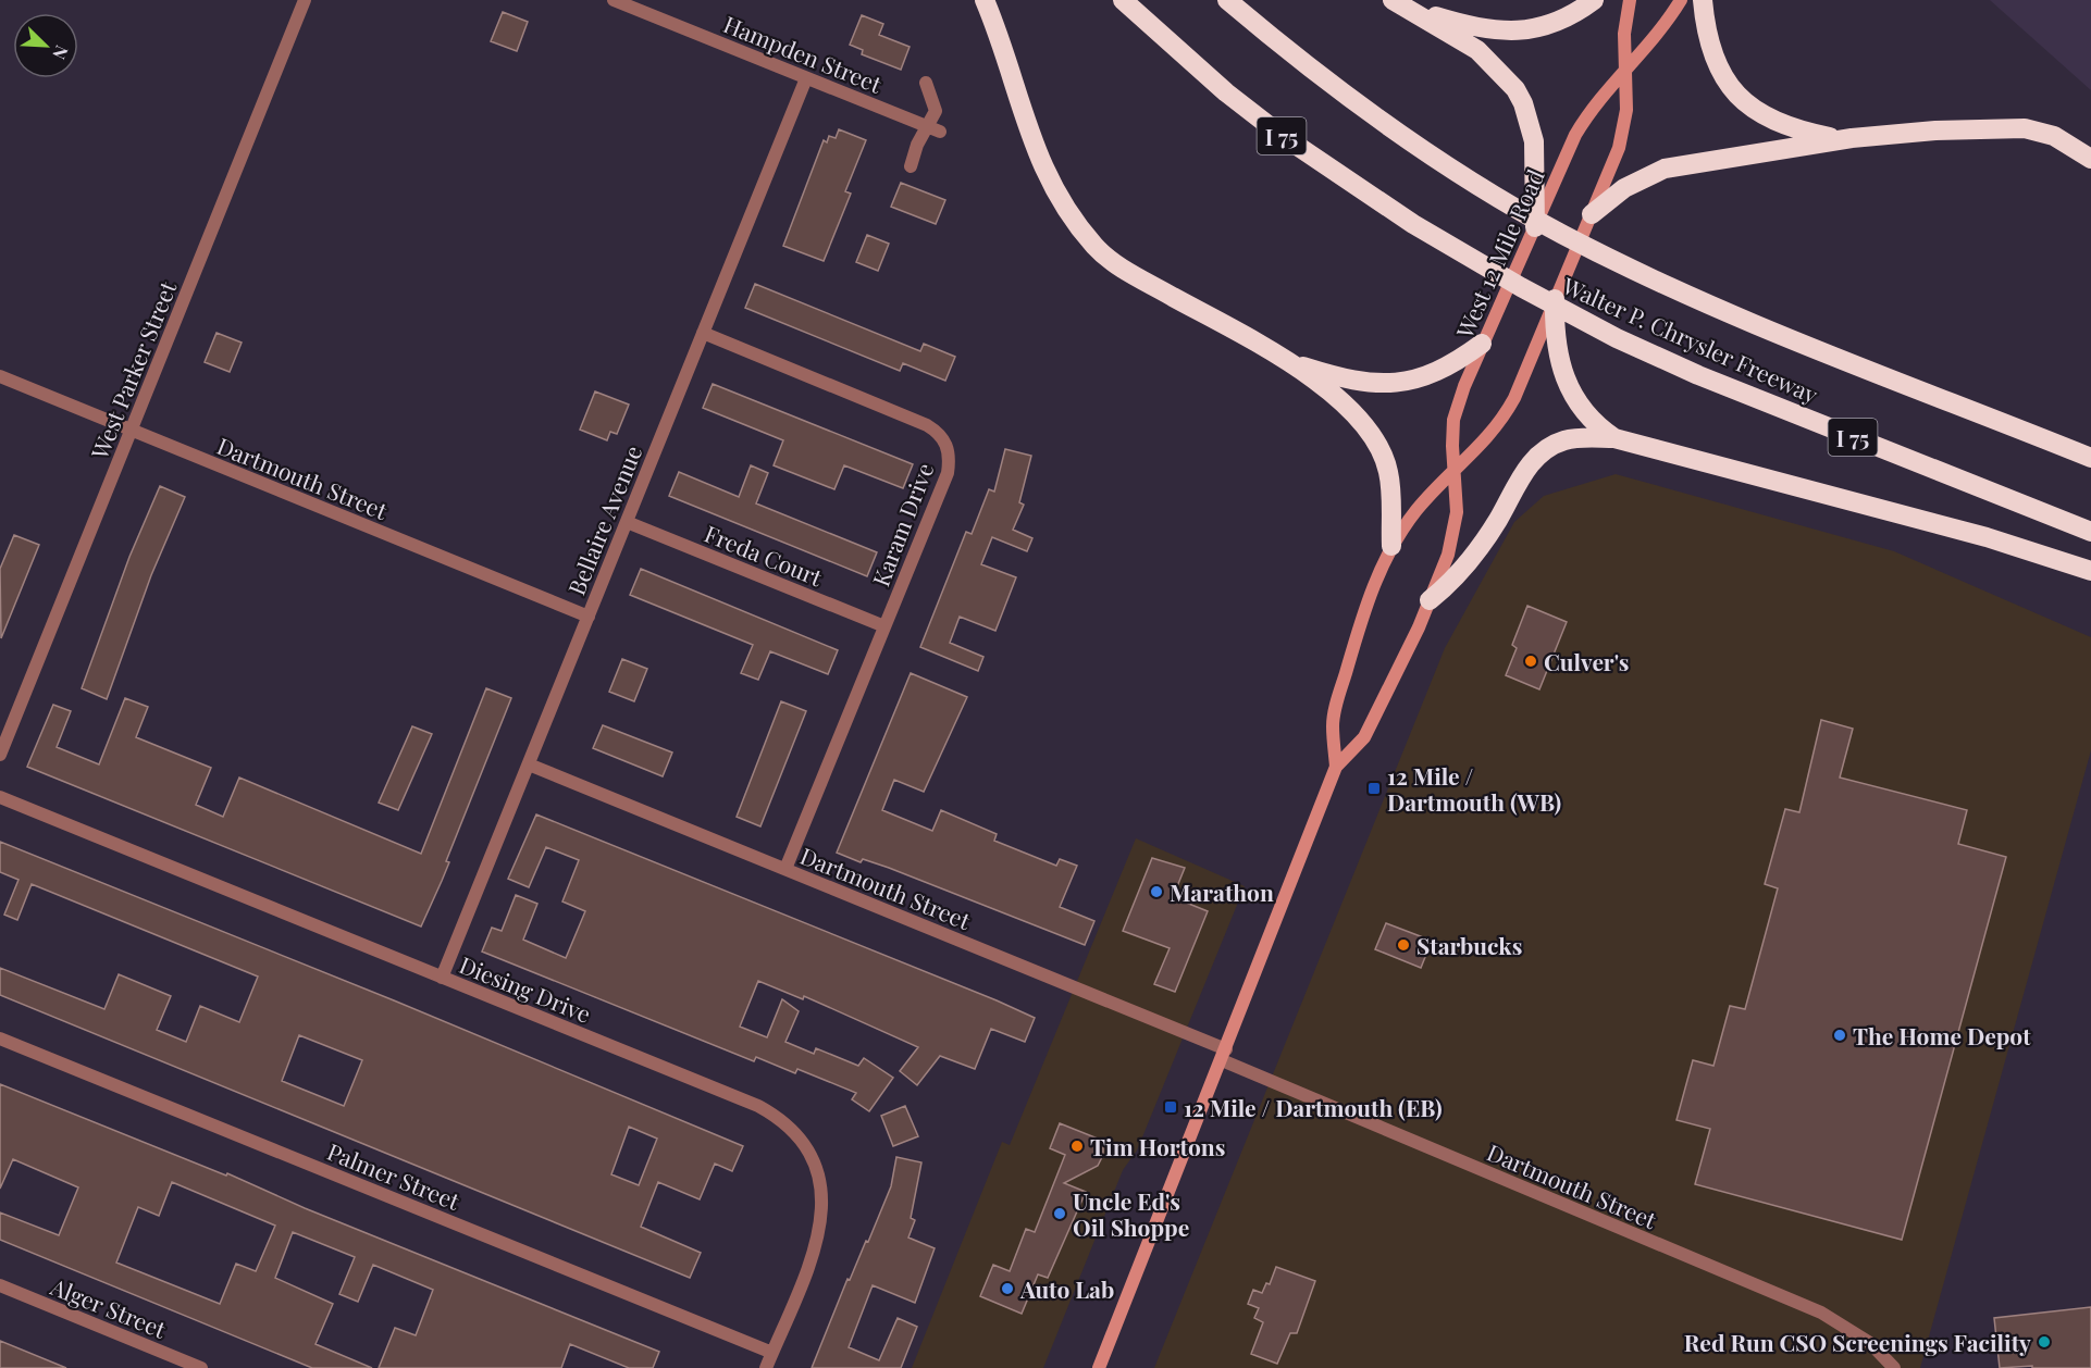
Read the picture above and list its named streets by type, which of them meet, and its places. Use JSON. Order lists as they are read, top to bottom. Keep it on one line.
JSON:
{"streets":{"highway":["I 75","Walter P. Chrysler Freeway"],"main road":["West 12 Mile Road"],"street":["Hampden Street","West Parker Street","Dartmouth Street","Bellaire Avenue","Karam Drive","Freda Court","Diesing Drive","Palmer Street","Alger Street"]},"crossings":[["Hampden Street","Bellaire Avenue"],["West 12 Mile Road","Dartmouth Street"],["West Parker Street","Dartmouth Street"],["Dartmouth Street","Bellaire Avenue"],["Dartmouth Street","Karam Drive"],["Bellaire Avenue","Karam Drive"],["Bellaire Avenue","Freda Court"],["Bellaire Avenue","Diesing Drive"],["Karam Drive","Freda Court"],["Diesing Drive","Palmer Street"]],"places":{"other":["Culver's","Marathon","Starbucks","The Home Depot","Tim Hortons","Uncle Ed's Oil Shoppe","Auto Lab","Red Run CSO Screenings Facility"],"transit":["12 Mile / Dartmouth (WB)","12 Mile / Dartmouth (EB)"]},"north":"bottom right"}
